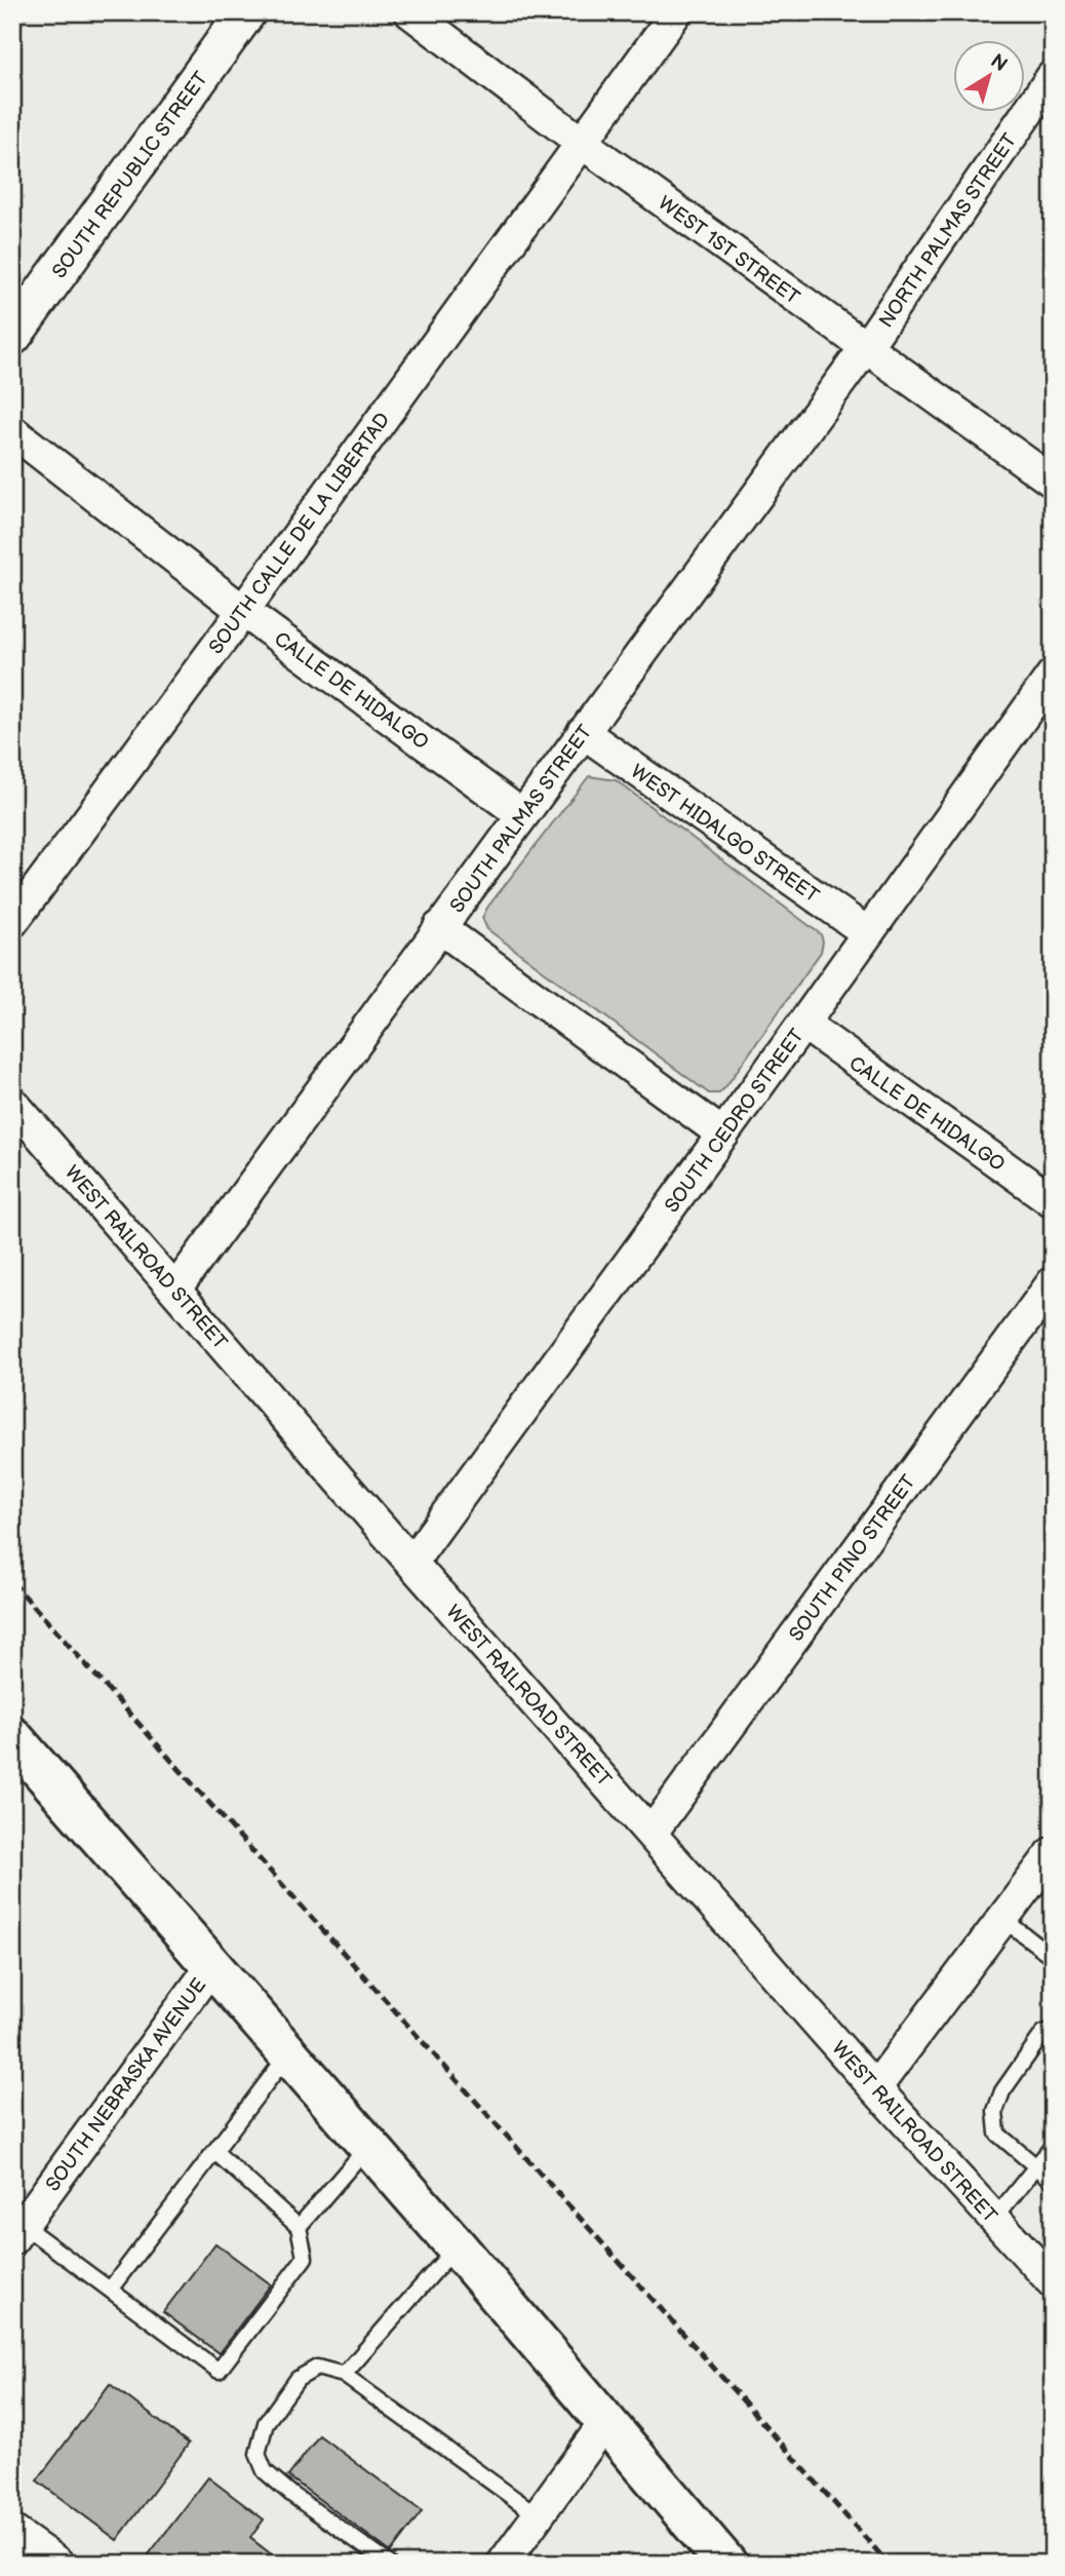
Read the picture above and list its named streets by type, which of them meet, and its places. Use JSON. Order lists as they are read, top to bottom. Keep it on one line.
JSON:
{"streets":{"street":["SOUTH REPUBLIC STREET","NORTH PALMAS STREET","WEST 1ST STREET","SOUTH CALLE DE LA LIBERTAD","CALLE DE HIDALGO","SOUTH PALMAS STREET","WEST HIDALGO STREET","SOUTH CEDRO STREET","WEST RAILROAD STREET","SOUTH PINO STREET","SOUTH NEBRASKA AVENUE"]},"crossings":[["NORTH PALMAS STREET","WEST 1ST STREET"],["NORTH PALMAS STREET","SOUTH PALMAS STREET"],["WEST 1ST STREET","SOUTH CALLE DE LA LIBERTAD"],["WEST 1ST STREET","SOUTH PALMAS STREET"],["SOUTH CALLE DE LA LIBERTAD","CALLE DE HIDALGO"],["CALLE DE HIDALGO","SOUTH PALMAS STREET"],["CALLE DE HIDALGO","SOUTH CEDRO STREET"],["SOUTH PALMAS STREET","WEST HIDALGO STREET"],["SOUTH PALMAS STREET","WEST RAILROAD STREET"],["WEST HIDALGO STREET","SOUTH CEDRO STREET"],["SOUTH CEDRO STREET","WEST RAILROAD STREET"],["WEST RAILROAD STREET","SOUTH PINO STREET"]],"north":"top right"}
